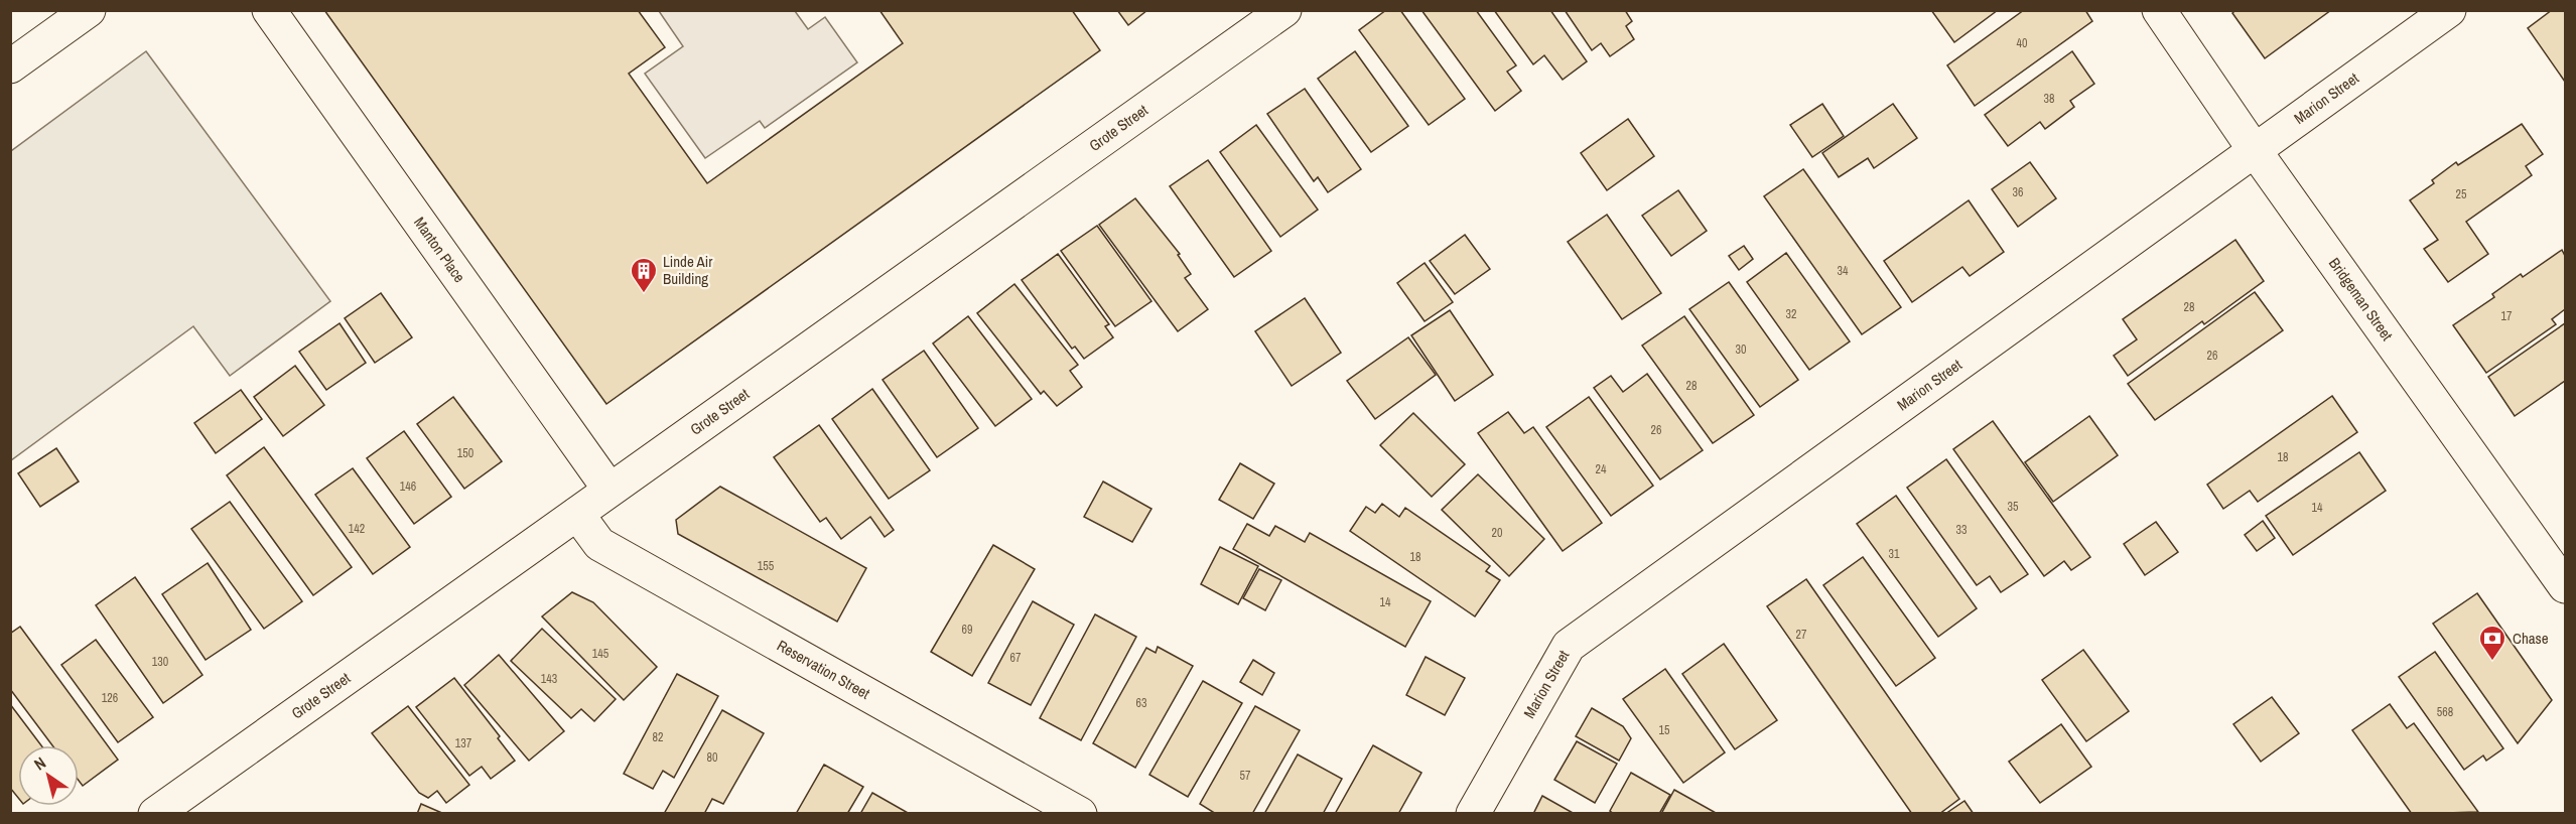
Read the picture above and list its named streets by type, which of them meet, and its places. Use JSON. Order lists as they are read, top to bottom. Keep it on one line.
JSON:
{"streets":{"street":["Marion Street","Grote Street","Manton Place","Bridgeman Street","Reservation Street"]},"crossings":[["Marion Street","Bridgeman Street"],["Grote Street","Manton Place"],["Grote Street","Reservation Street"]],"places":{"building":["Linde Air Building"],"bank":["Chase"]},"house_numbers":["40","38","36","25","34","28","32","17","30","26","28","26","150","18","24","146","35","14","142","33","20","31","18","155","14","69","27","145","67","130","143","126","63","568","15","82","137","80","57"],"north":"top left"}
